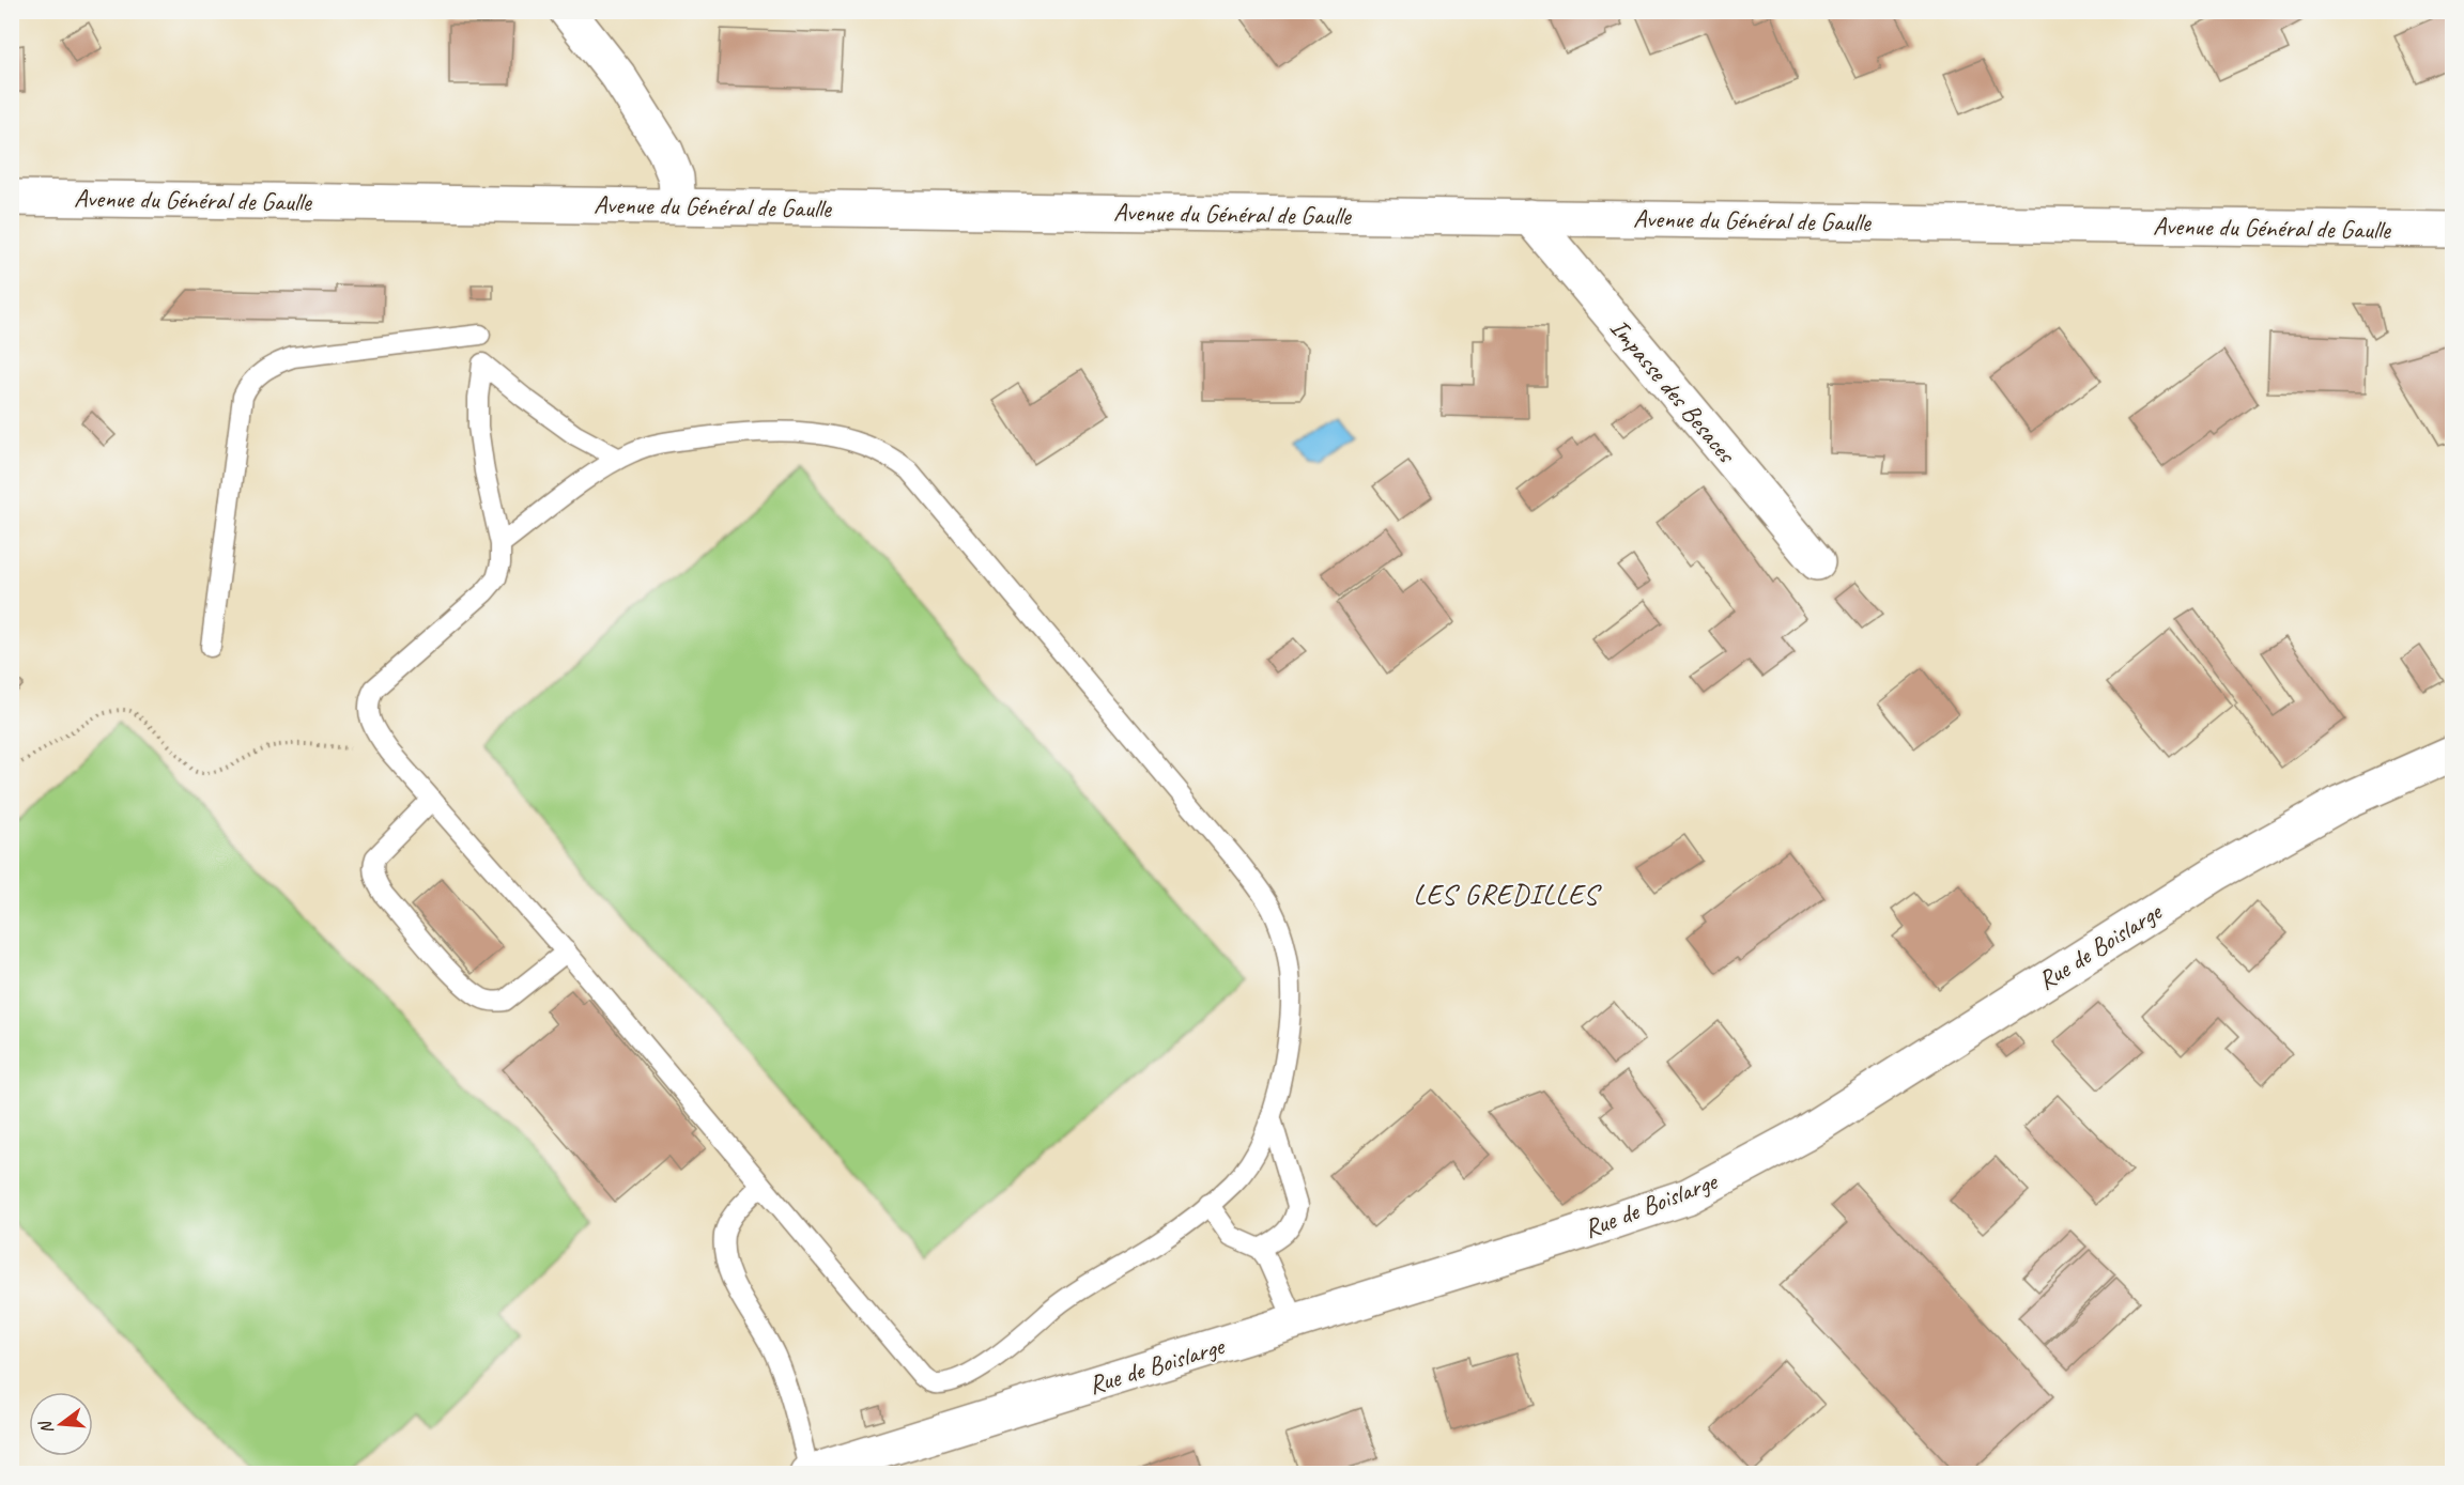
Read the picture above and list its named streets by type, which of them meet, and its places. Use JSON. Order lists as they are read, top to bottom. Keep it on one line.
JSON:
{"streets":{"street":["Avenue du Général de Gaulle","Impasse des Besaces","Rue de Boislarge"]},"crossings":[["Avenue du Général de Gaulle","Impasse des Besaces"]],"districts":["LES GREDILLES"],"north":"left"}
